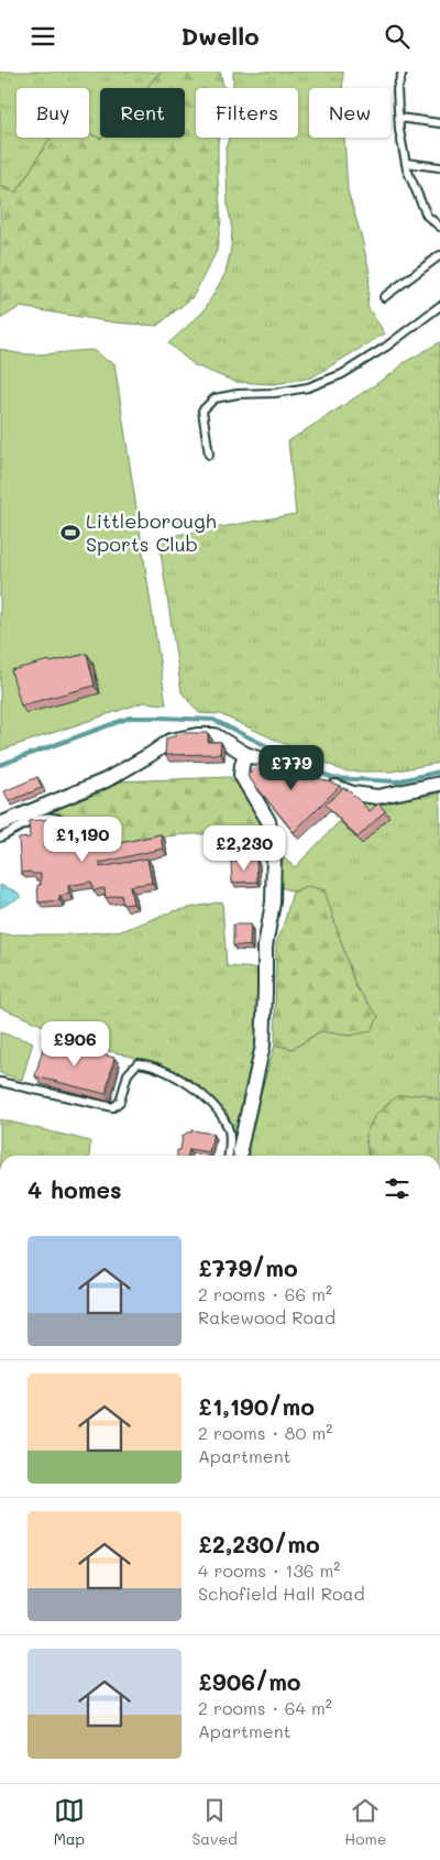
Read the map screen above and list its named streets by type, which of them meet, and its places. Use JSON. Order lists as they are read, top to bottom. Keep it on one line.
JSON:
{"places":{"sports":["Littleborough Sports Club"]},"page":{"header":"Dwello","chip":["Buy","Rent","Filters","New"],"price":["£779","£1,190","£2,230","£906"],"heading":"4 homes","list":[{"name":"£779/mo","note":"2 rooms · 66 m² · Rakewood Road"},{"name":"£1,190/mo","note":"2 rooms · 80 m² · Apartment"},{"name":"£2,230/mo","note":"4 rooms · 136 m² · Schofield Hall Road"},{"name":"£906/mo","note":"2 rooms · 64 m² · Apartment"}],"tabs":["Map","Saved","Home"]}}
